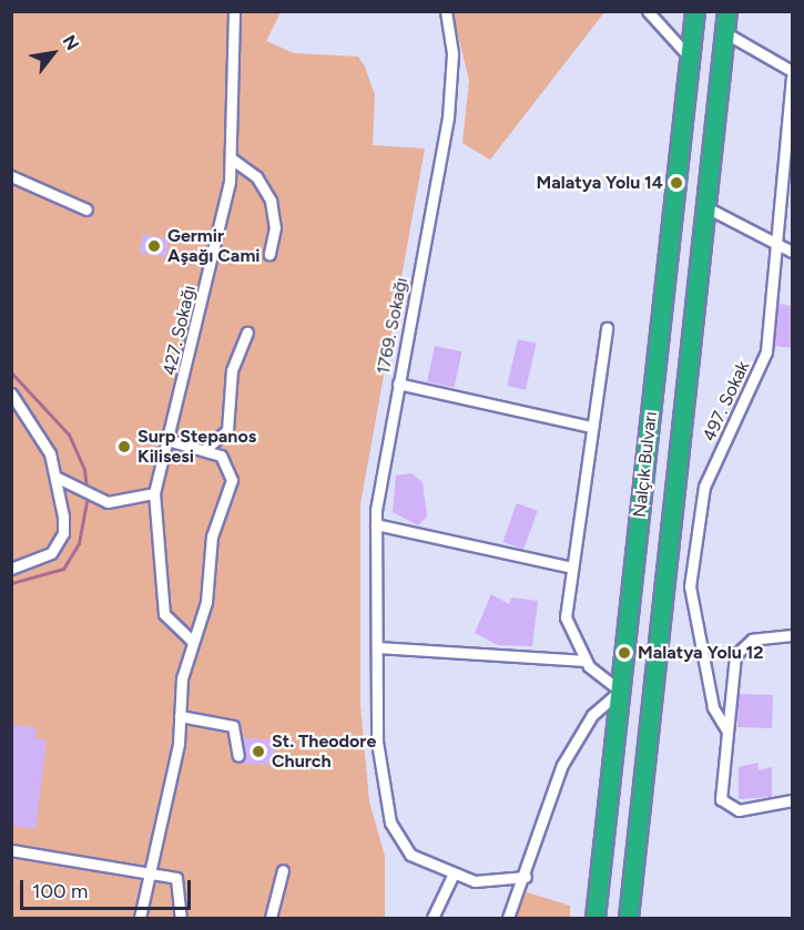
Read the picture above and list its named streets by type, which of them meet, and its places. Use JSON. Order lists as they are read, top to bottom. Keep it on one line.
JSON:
{"streets":{"highway":["Nalçık Bulvarı"],"street":["1769. Sokağı","427. Sokağı","497. Sokak"]},"places":["Malatya Yolu 14","Germir Aşağı Cami","Surp Stepanos Kilisesi","Malatya Yolu 12","St. Theodore Church"],"scale_bar":"100 m","north":"top right"}
